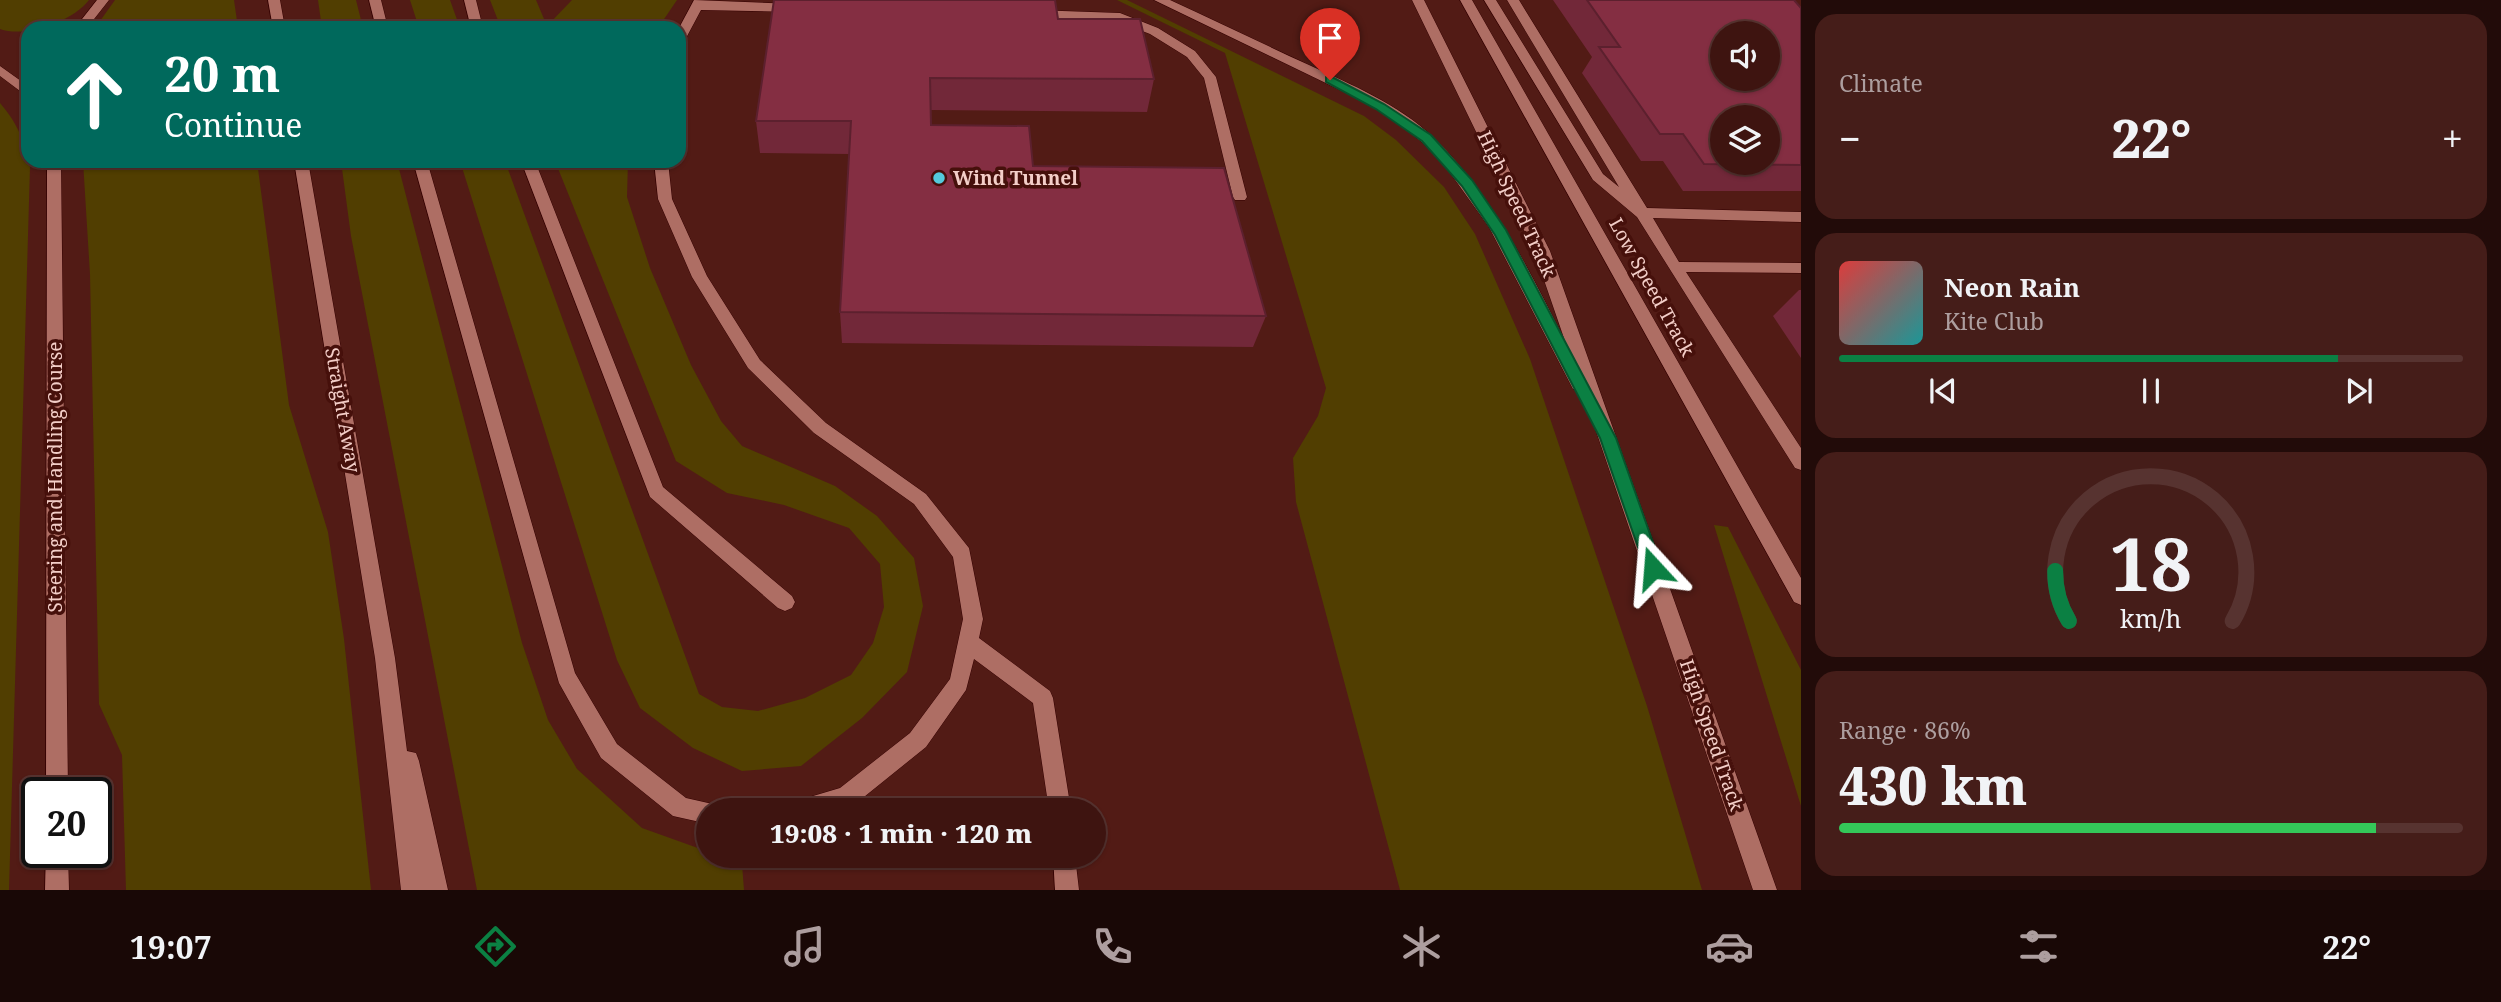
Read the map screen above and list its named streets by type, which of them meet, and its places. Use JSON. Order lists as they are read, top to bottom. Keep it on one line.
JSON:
{"streets":{"lane":["High Speed Track","Low Speed Track","Straight Away","Steering and Handling Course"]},"places":["Wind Tunnel"],"page":{"tile":["Climate",["Range · 86%","430 km"]],"turn":["20 m","Continue"],"heat":["−","22°","+"],"song":["Neon Rain","Kite Club"],"limit":"20","trip":"19:08 · 1 min · 120 m","tabs":["19:07","22°"],"gauge":["18","km/h"]}}
